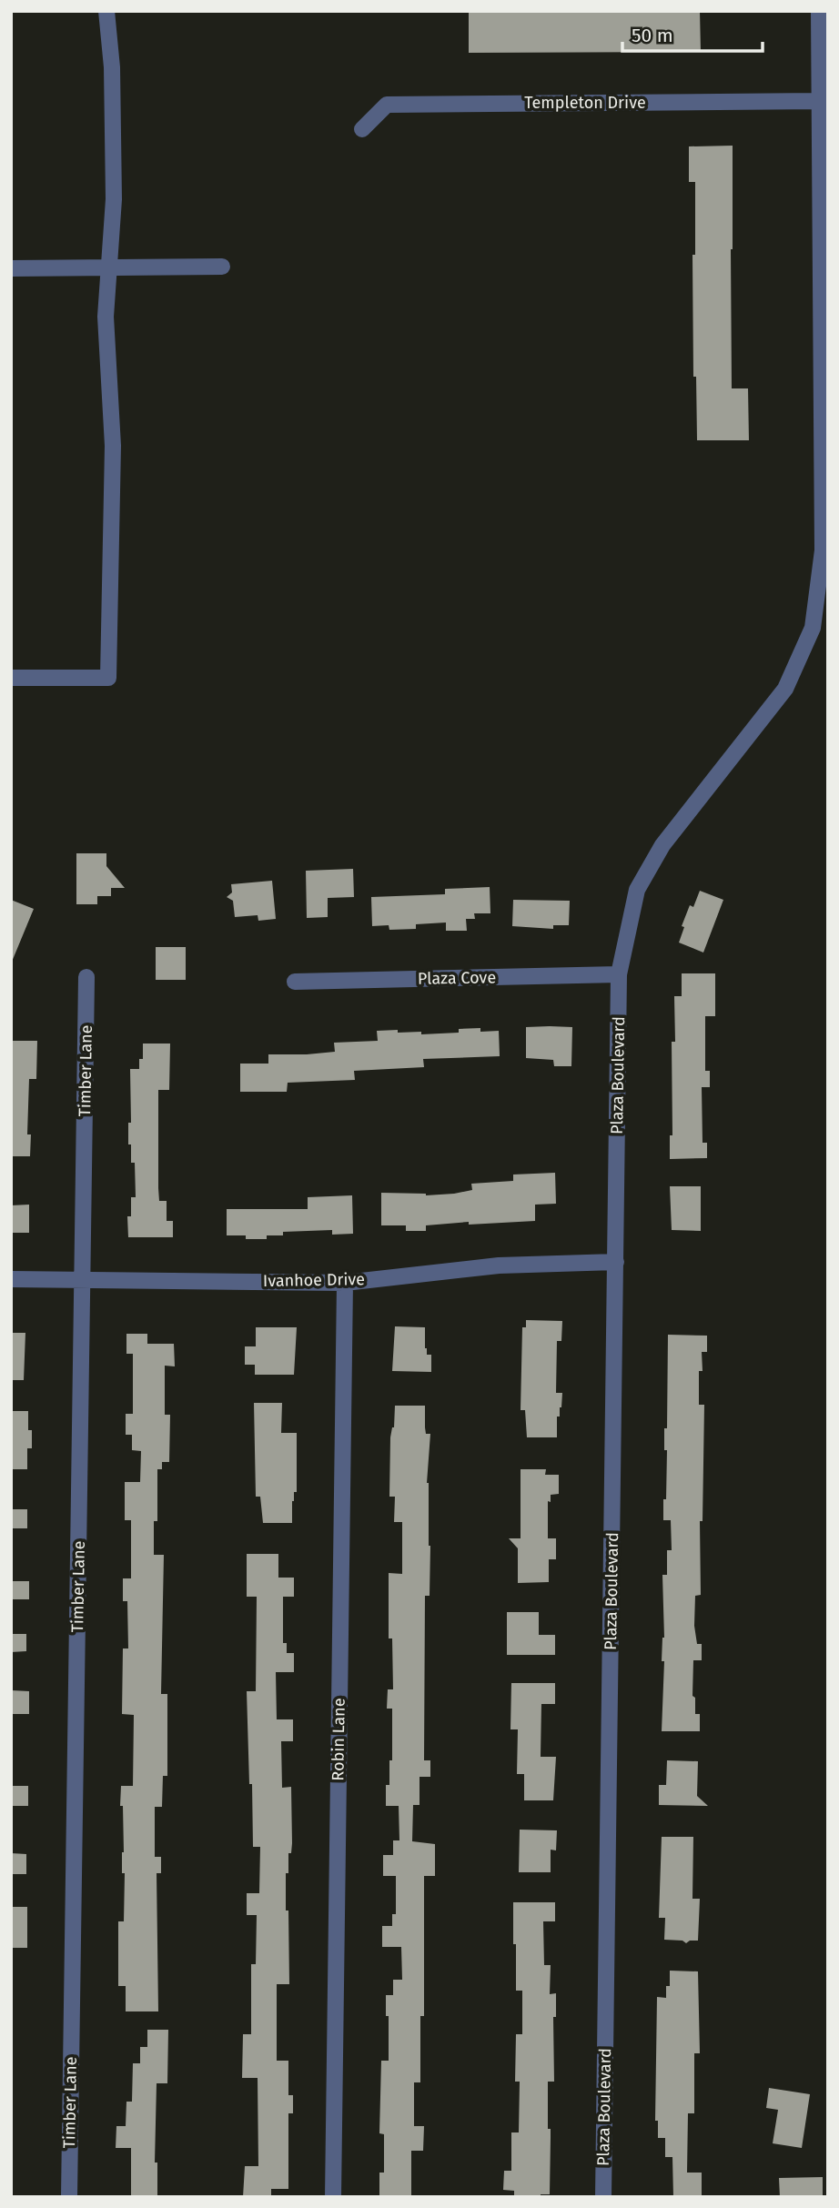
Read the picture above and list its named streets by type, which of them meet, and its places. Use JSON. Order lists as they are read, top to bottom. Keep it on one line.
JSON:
{"streets":{"street":["Templeton Drive","Plaza Cove","Timber Lane","Plaza Boulevard","Ivanhoe Drive","Robin Lane"]},"crossings":[["Templeton Drive","Plaza Boulevard"],["Plaza Cove","Plaza Boulevard"],["Timber Lane","Ivanhoe Drive"],["Plaza Boulevard","Ivanhoe Drive"],["Ivanhoe Drive","Robin Lane"]],"scale_bar":"50 m"}
